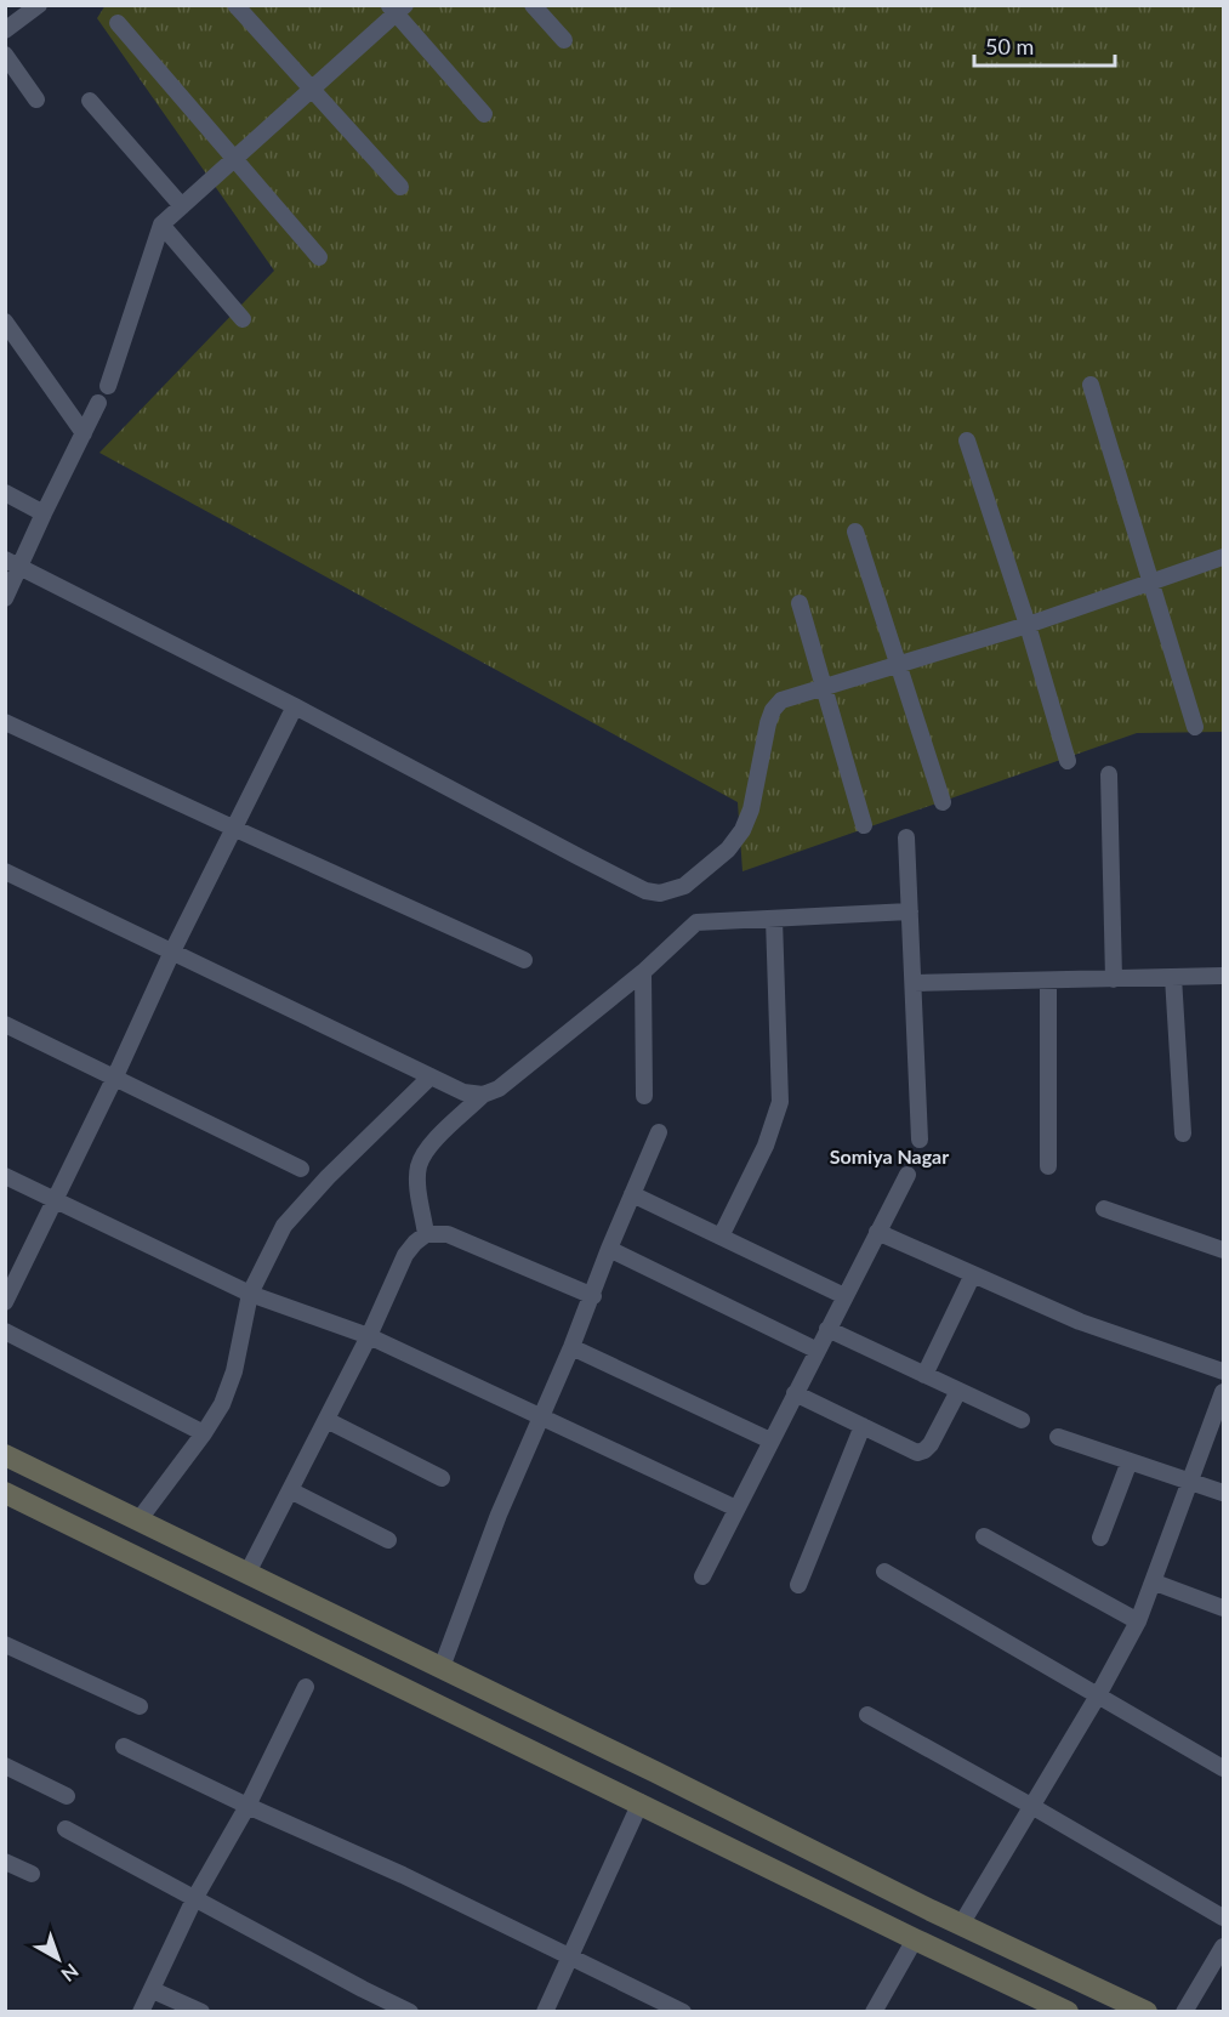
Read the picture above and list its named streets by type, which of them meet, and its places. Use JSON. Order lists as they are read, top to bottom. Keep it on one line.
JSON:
{"districts":["Somiya Nagar"],"scale_bar":"50 m","north":"bottom right"}
